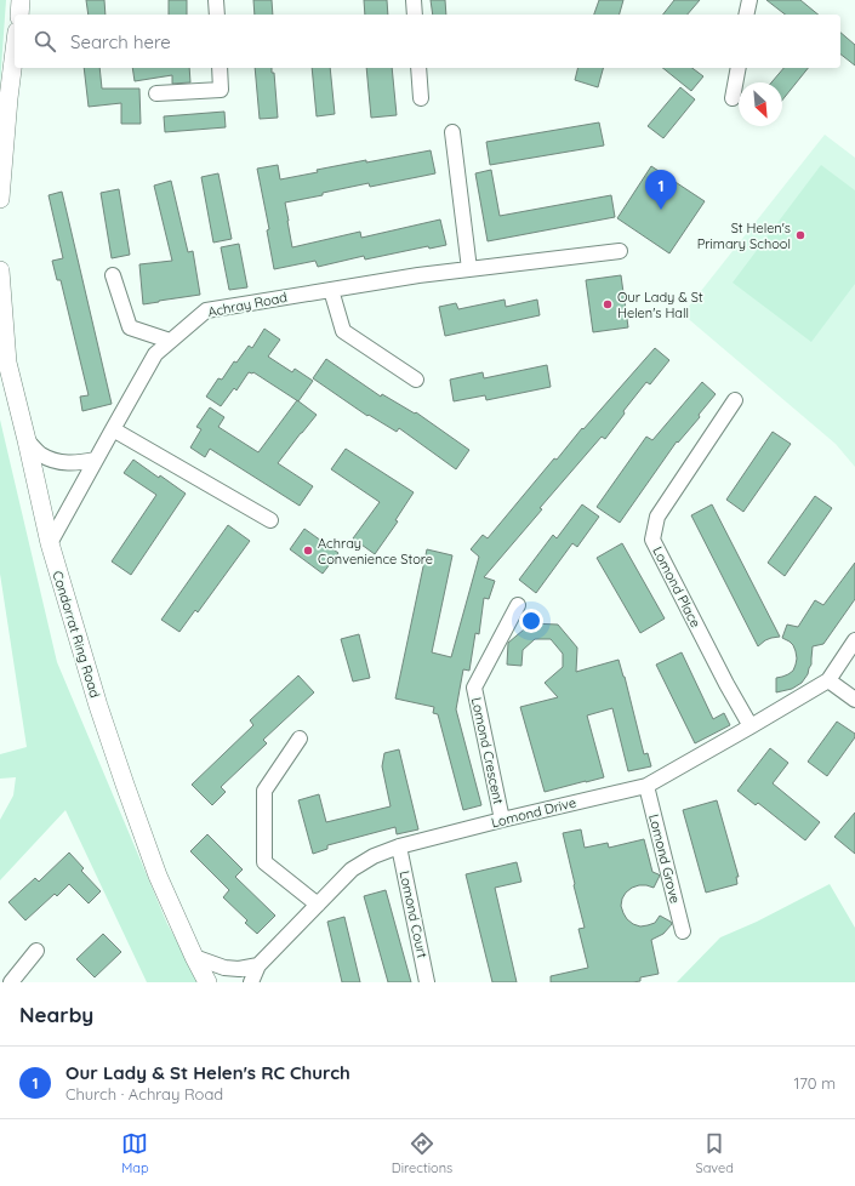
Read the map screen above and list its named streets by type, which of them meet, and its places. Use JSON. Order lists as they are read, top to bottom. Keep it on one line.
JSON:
{"streets":{"street":["Achray Road","Lomond Place","Condorrat Ring Road","Lomond Crescent","Lomond Drive","Lomond Grove","Lomond Court"]},"crossings":[["Achray Road","Condorrat Ring Road"],["Lomond Place","Lomond Drive"],["Lomond Crescent","Lomond Drive"],["Lomond Drive","Lomond Grove"],["Lomond Drive","Lomond Court"]],"places":["St Helen's Primary School","Our Lady & St Helen's Hall","Achray Convenience Store"],"north":"bottom right","page":{"search":"Search here","pins":"1","heading":"Nearby","list":[{"mark":"1","name":"Our Lady & St Helen's RC Church","note":"Church · Achray Road","value":"170 m"}],"nav":["Map","Directions","Saved"]}}
